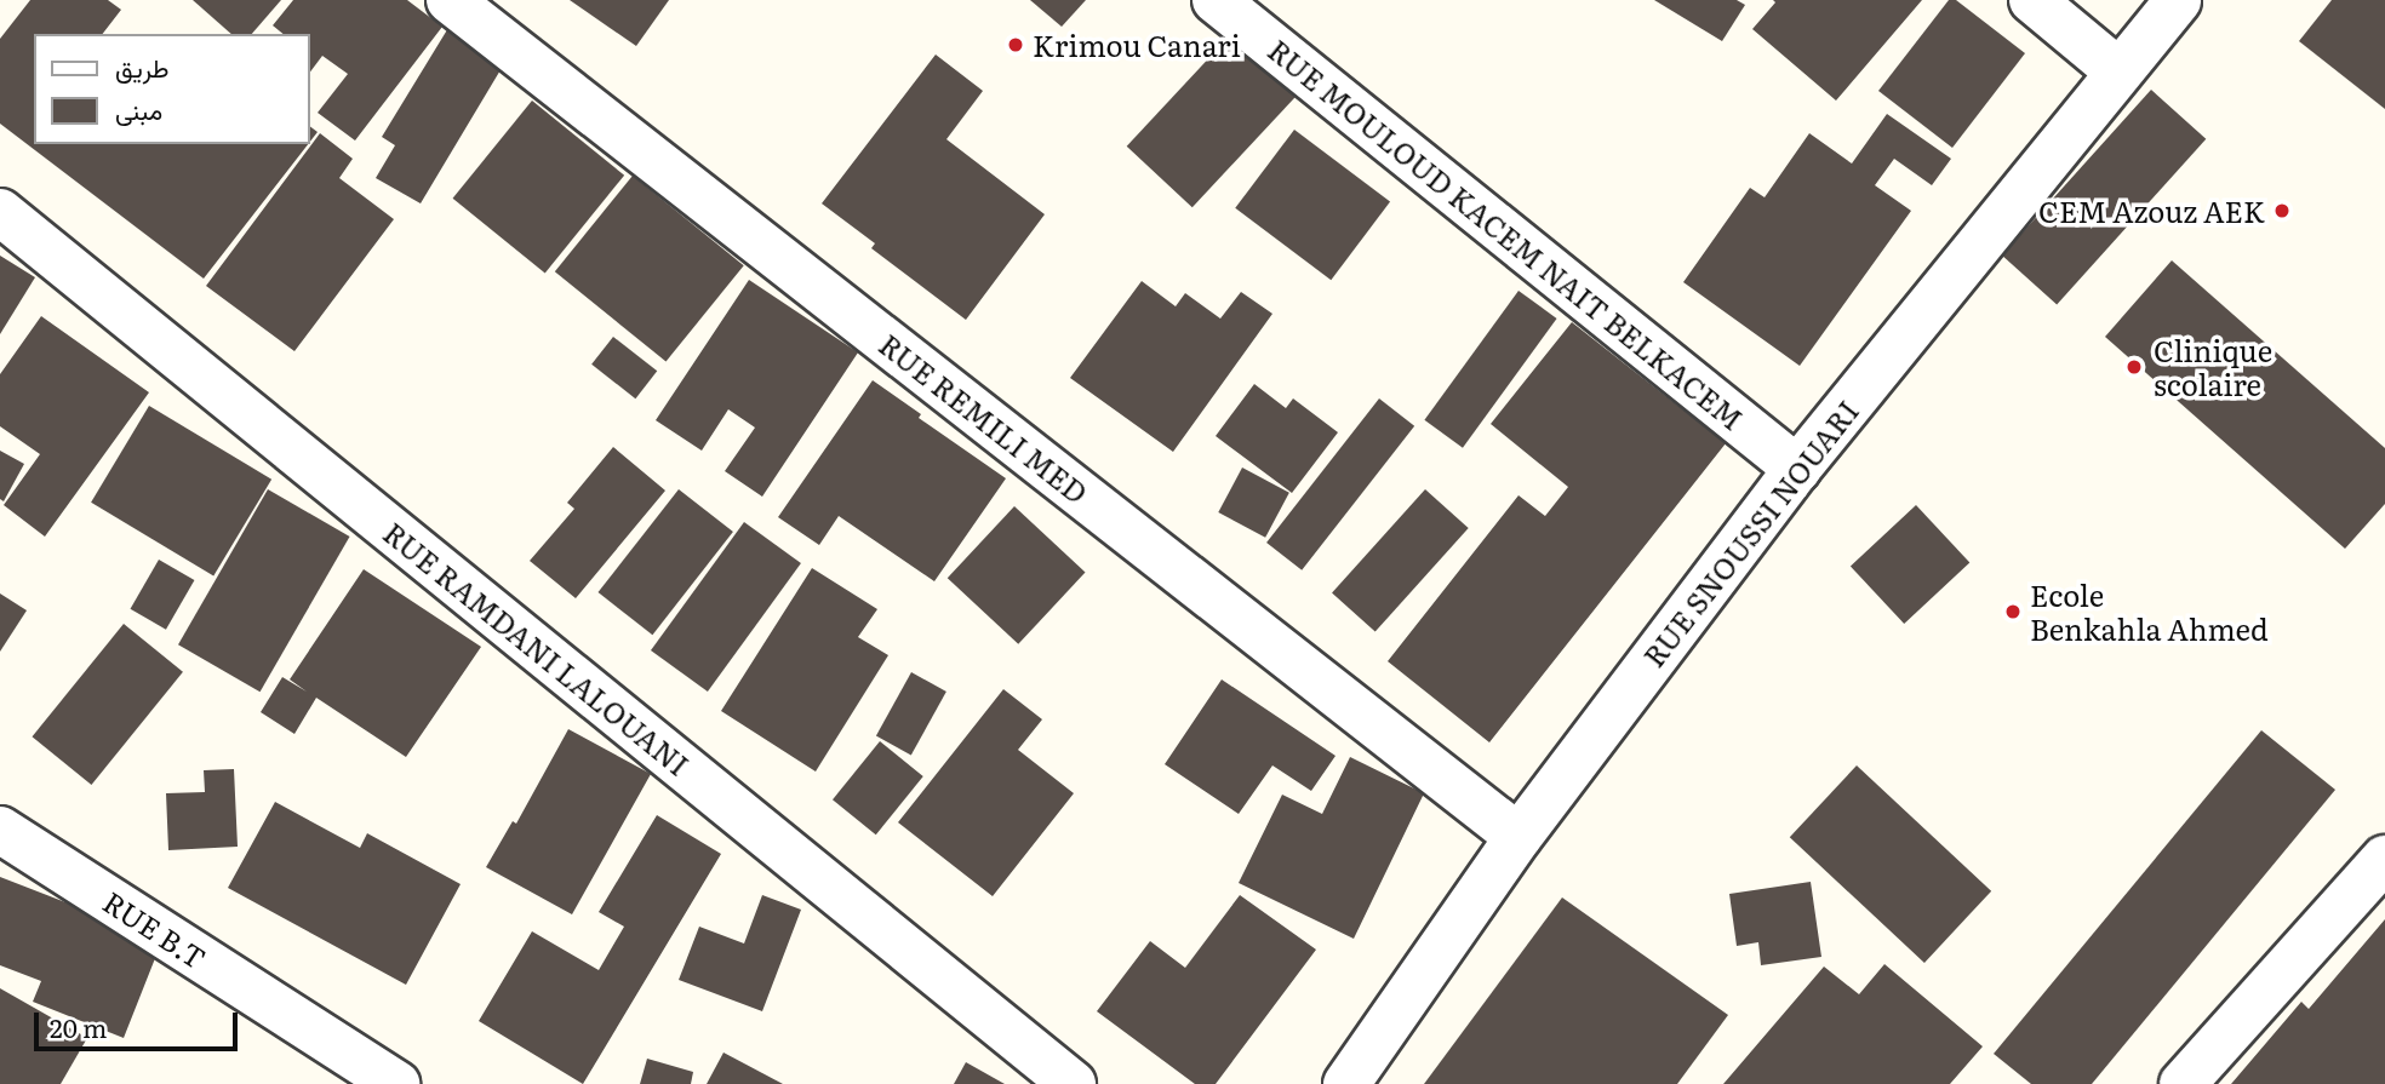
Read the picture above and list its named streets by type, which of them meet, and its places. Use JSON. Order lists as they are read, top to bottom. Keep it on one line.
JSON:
{"streets":{"street":["RUE MOULOUD KACEM NAIT BELKACEM","RUE REMILI MED","RUE SNOUSSI NOUARI","RUE RAMDANI LALOUANI","RUE B.T"]},"crossings":[["RUE MOULOUD KACEM NAIT BELKACEM","RUE SNOUSSI NOUARI"],["RUE REMILI MED","RUE SNOUSSI NOUARI"]],"places":["Krimou Canari","CEM Azouz AEK","Clinique scolaire","Ecole Benkahla Ahmed"],"legend":["طريق","مبنى"],"scale_bar":"20 m"}
